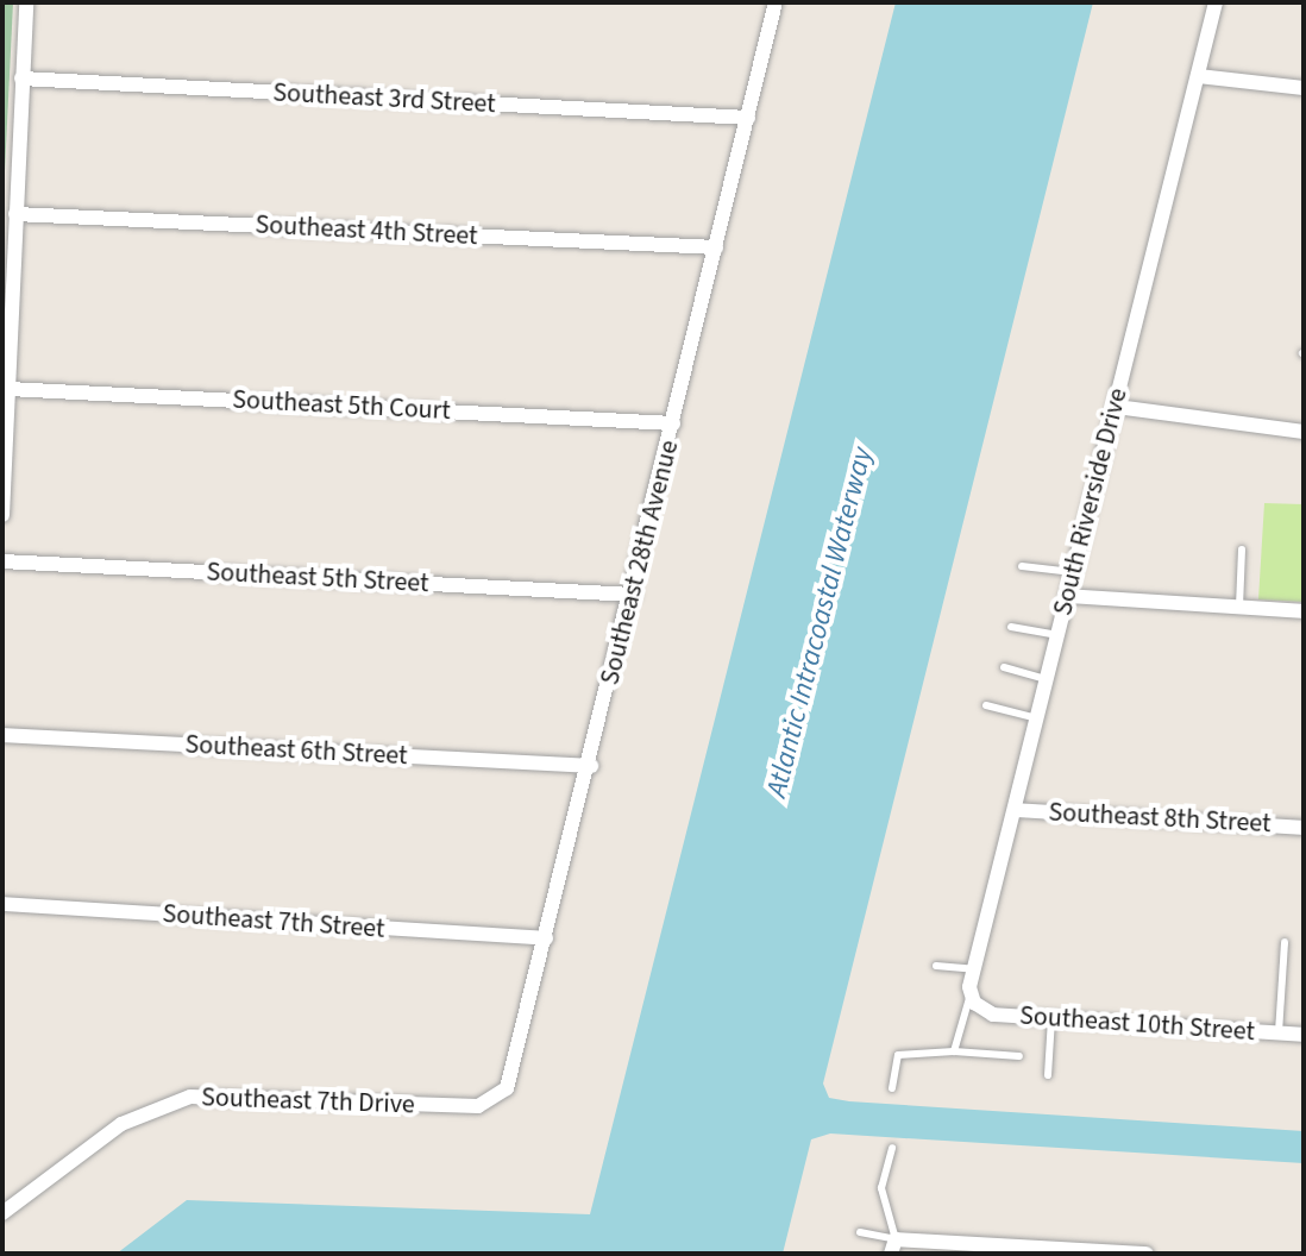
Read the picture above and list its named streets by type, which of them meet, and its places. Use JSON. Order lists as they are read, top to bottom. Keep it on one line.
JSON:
{"streets":{"street":["Southeast 3rd Street","Southeast 4th Street","Southeast 5th Court","South Riverside Drive","Southeast 28th Avenue","Southeast 5th Street","Southeast 6th Street","Southeast 8th Street","Southeast 7th Street","Southeast 10th Street","Southeast 7th Drive"]},"crossings":[["Southeast 3rd Street","Southeast 28th Avenue"],["Southeast 4th Street","Southeast 28th Avenue"],["Southeast 5th Court","Southeast 28th Avenue"],["South Riverside Drive","Southeast 8th Street"],["South Riverside Drive","Southeast 10th Street"],["Southeast 28th Avenue","Southeast 5th Street"],["Southeast 28th Avenue","Southeast 6th Street"],["Southeast 28th Avenue","Southeast 7th Street"],["Southeast 28th Avenue","Southeast 7th Drive"]],"water":["Atlantic Intracoastal Waterway"]}
